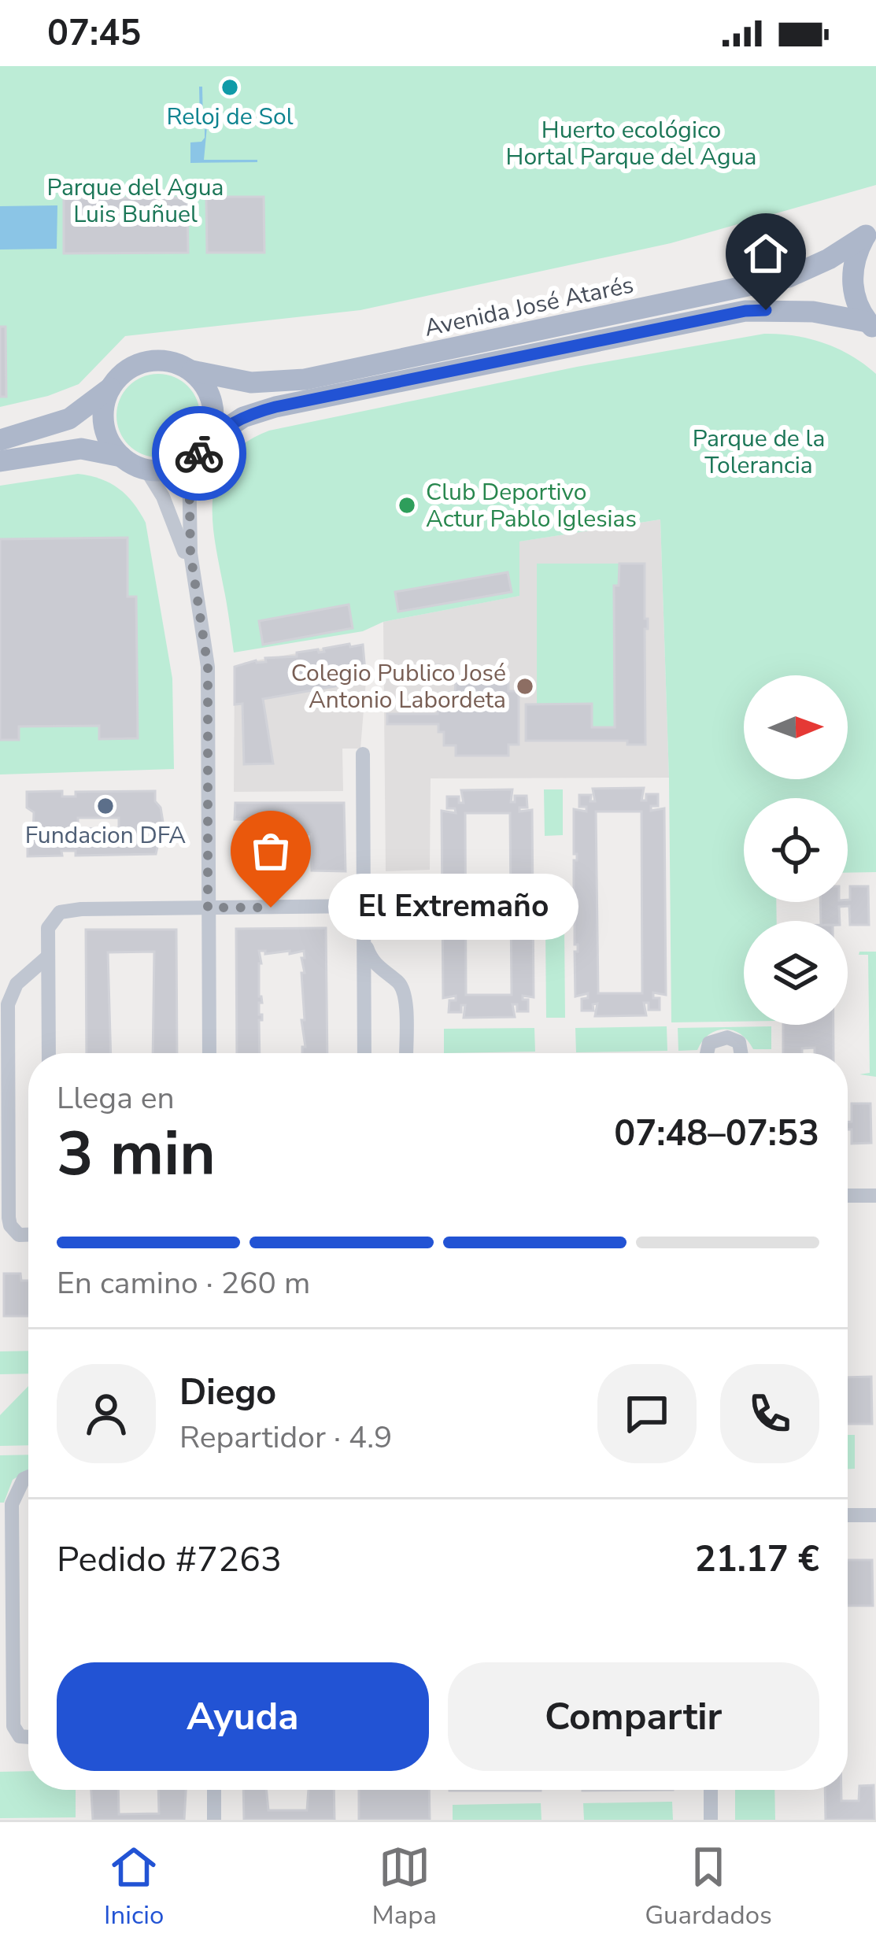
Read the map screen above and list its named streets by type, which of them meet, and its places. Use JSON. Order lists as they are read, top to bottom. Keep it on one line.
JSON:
{"streets":{"main road":["Avenida José Atarés"]},"parks":["Huerto ecológico Hortal Parque del Agua","Parque del Agua Luis Buñuel","Parque de la Tolerancia"],"places":["Reloj de Sol","Club Deportivo Actur Pablo Iglesias","Colegio Publico José Antonio Labordeta","Fundacion DFA","El Extremaño"],"north":"right","page":{"status":"07:45","bubble":"El Extremaño","heading":["3 min","Llega en","07:48–07:53"],"panel":["Diego","Repartidor · 4.9","Pedido #7263","21.17 €"],"bar":"En camino · 260 m","buttons":["Ayuda","Compartir"],"tabs":["Inicio","Mapa","Guardados"]}}
